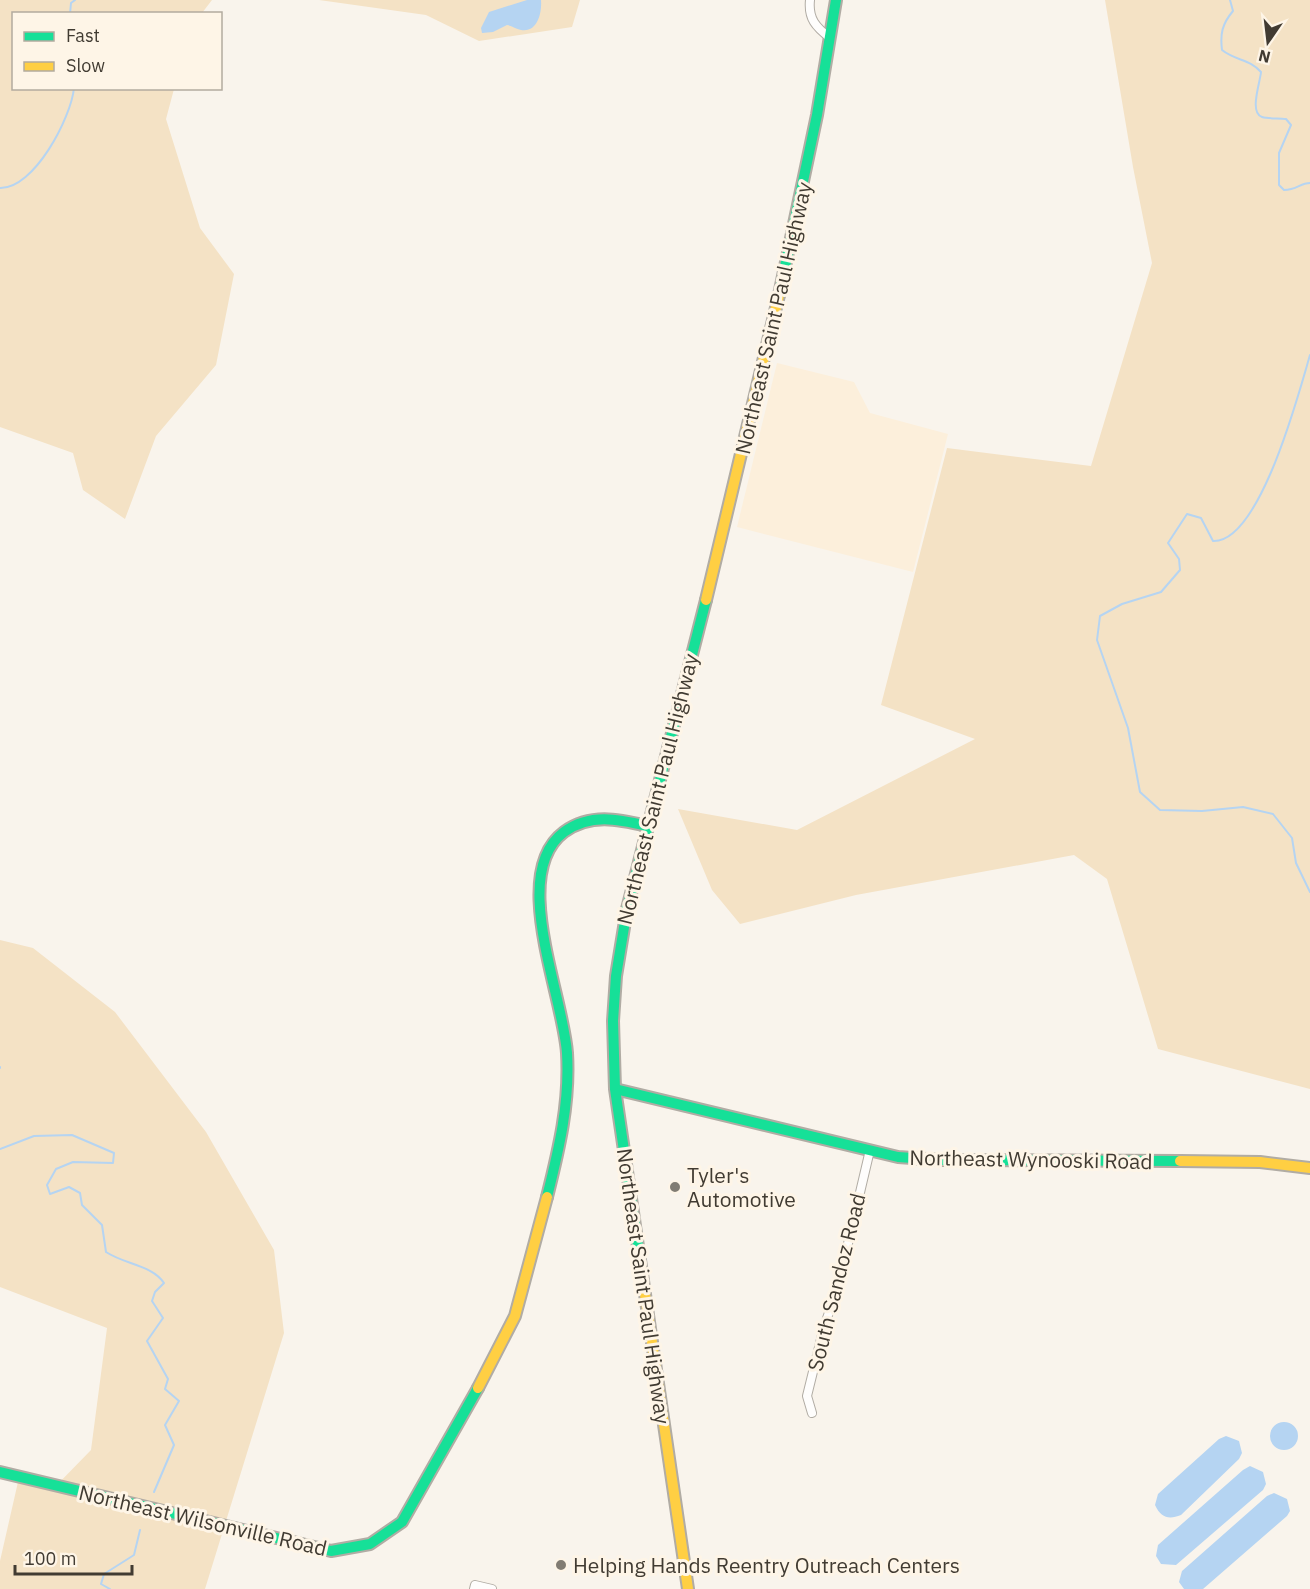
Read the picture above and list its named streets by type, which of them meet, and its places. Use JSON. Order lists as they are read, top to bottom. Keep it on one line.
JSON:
{"streets":{"main road":["Northeast Saint Paul Highway","Northeast Wynooski Road","Northeast Wilsonville Road"],"street":["South Sandoz Road"]},"crossings":[["Northeast Saint Paul Highway","Northeast Wynooski Road"],["Northeast Saint Paul Highway","Northeast Wilsonville Road"],["Northeast Wynooski Road","South Sandoz Road"]],"places":["Tyler's Automotive","Helping Hands Reentry Outreach Centers"],"legend":["Fast","Slow"],"scale_bar":"100 m","north":"bottom"}
